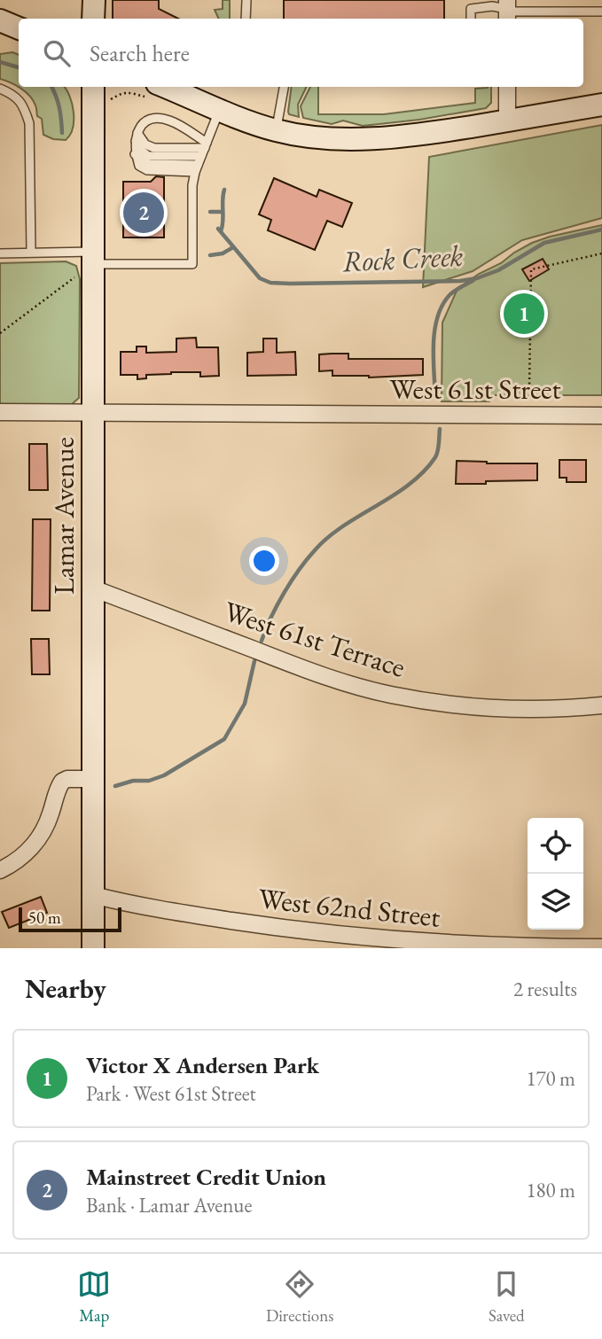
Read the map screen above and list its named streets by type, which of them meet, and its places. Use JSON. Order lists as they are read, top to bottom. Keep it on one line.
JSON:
{"streets":{"street":["West 61st Street","Lamar Avenue","West 61st Terrace","West 62nd Street"]},"crossings":[["West 61st Street","Lamar Avenue"],["Lamar Avenue","West 61st Terrace"],["Lamar Avenue","West 62nd Street"]],"water":["Rock Creek"],"scale_bar":"50 m","page":{"search":"Search here","pins":["2","1"],"scale":"50 m","heading":["Nearby","2 results"],"list":[{"mark":"1","name":"Victor X Andersen Park","note":"Park · West 61st Street","value":"170 m"},{"mark":"2","name":"Mainstreet Credit Union","note":"Bank · Lamar Avenue","value":"180 m"}],"nav":["Map","Directions","Saved"]}}
